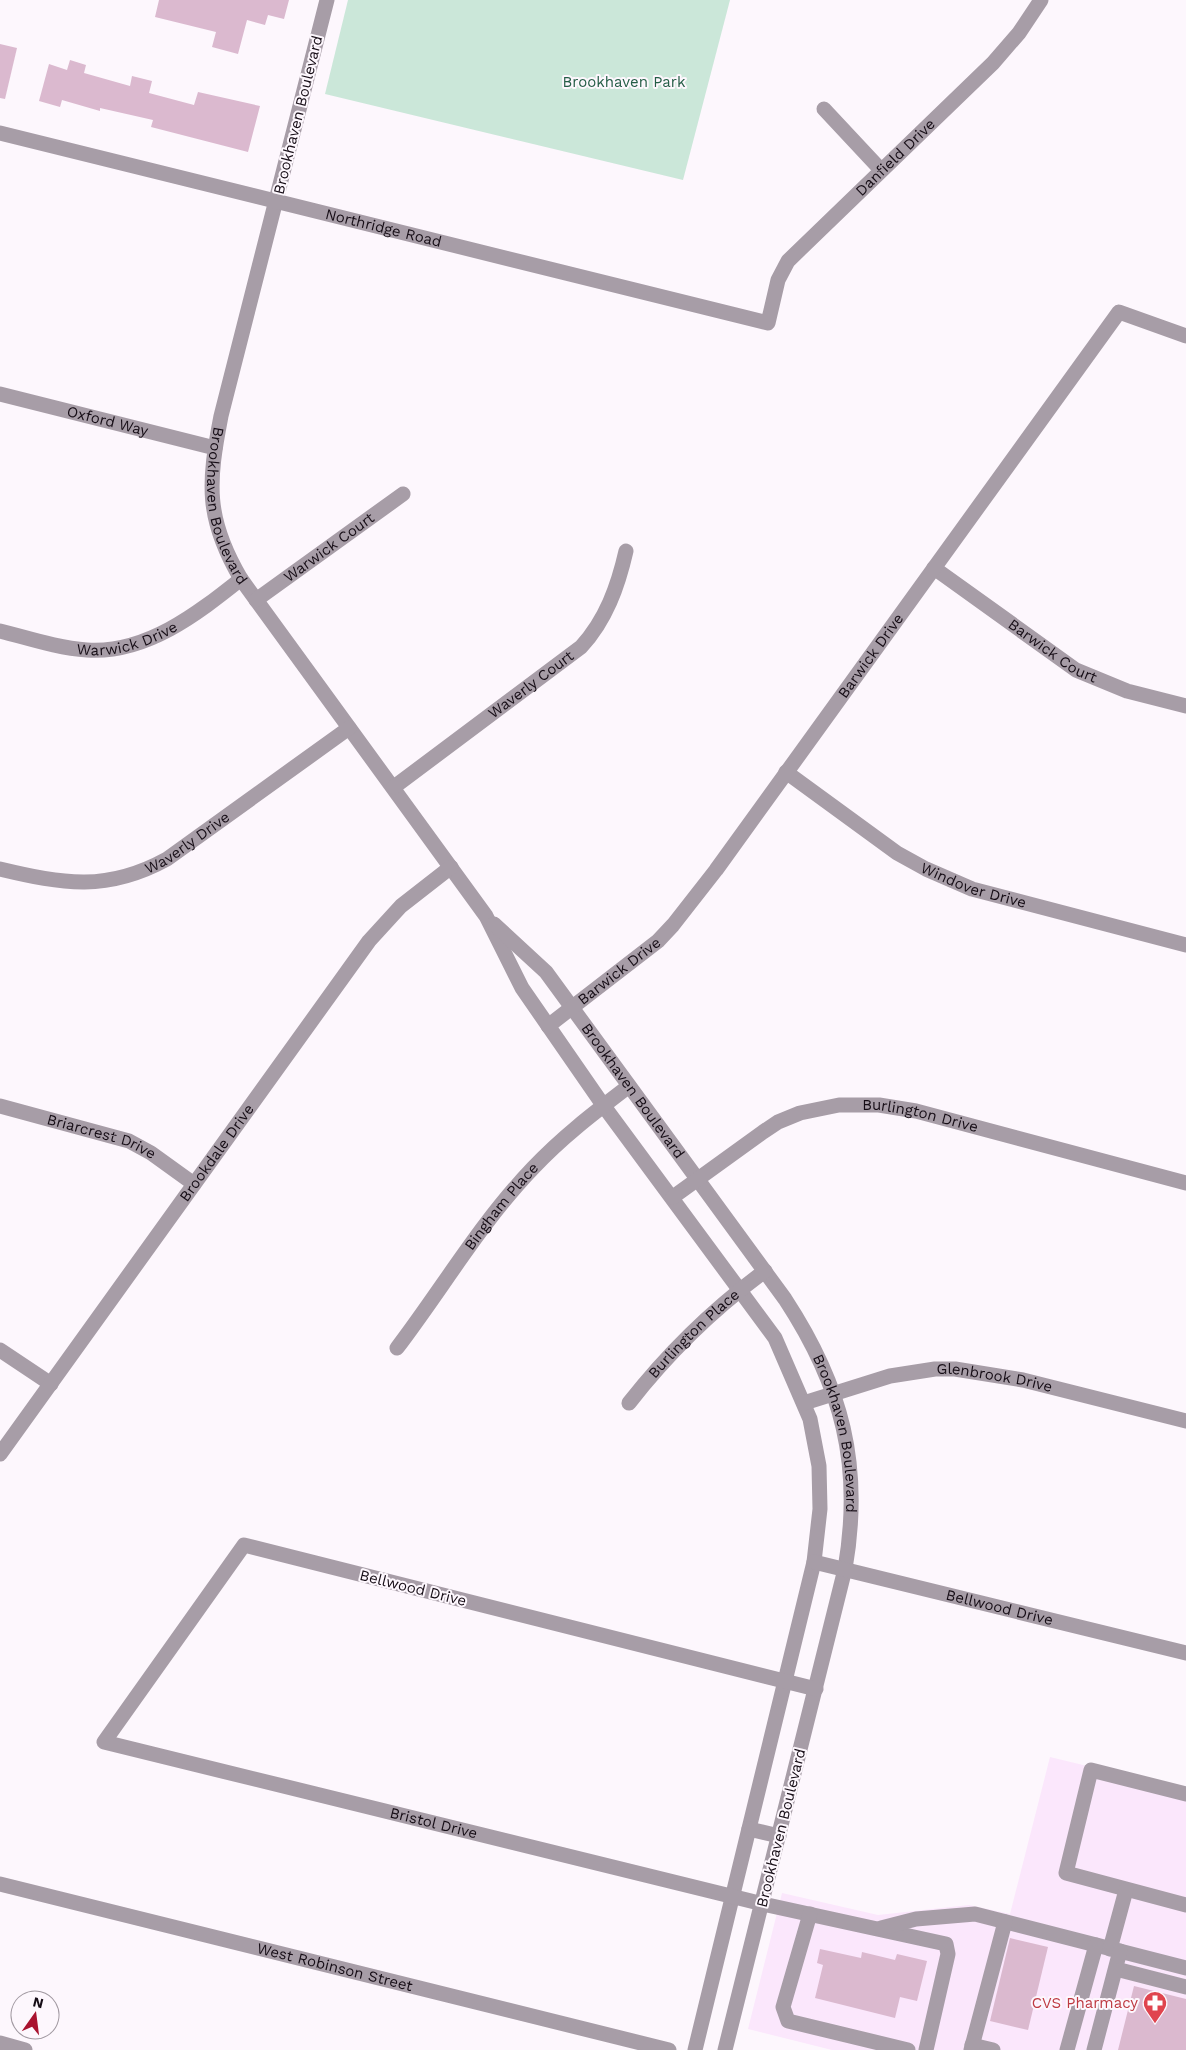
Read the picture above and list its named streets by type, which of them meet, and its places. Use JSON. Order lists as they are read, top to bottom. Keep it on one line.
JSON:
{"streets":{"street":["Brookhaven Boulevard","Danfield Drive","Northridge Road","Oxford Way","Warwick Court","Warwick Drive","Barwick Court","Barwick Drive","Waverly Court","Waverly Drive","Windover Drive","Burlington Drive","Briarcrest Drive","Brookdale Drive","Bingham Place","Burlington Place","Glenbrook Drive","Bellwood Drive","Bristol Drive","West Robinson Street"]},"crossings":[["Brookhaven Boulevard","Northridge Road"],["Brookhaven Boulevard","Oxford Way"],["Brookhaven Boulevard","Warwick Court"],["Brookhaven Boulevard","Warwick Drive"],["Brookhaven Boulevard","Barwick Drive"],["Brookhaven Boulevard","Waverly Court"],["Brookhaven Boulevard","Waverly Drive"],["Brookhaven Boulevard","Burlington Drive"],["Brookhaven Boulevard","Brookdale Drive"],["Brookhaven Boulevard","Bingham Place"],["Brookhaven Boulevard","Burlington Place"],["Brookhaven Boulevard","Glenbrook Drive"],["Brookhaven Boulevard","Bellwood Drive"],["Brookhaven Boulevard","Bristol Drive"],["Danfield Drive","Northridge Road"],["Barwick Court","Barwick Drive"],["Barwick Drive","Windover Drive"],["Briarcrest Drive","Brookdale Drive"],["Bellwood Drive","Bristol Drive"]],"parks":["Brookhaven Park"],"places":{"pharmacy":["CVS Pharmacy"]},"north":"top"}
